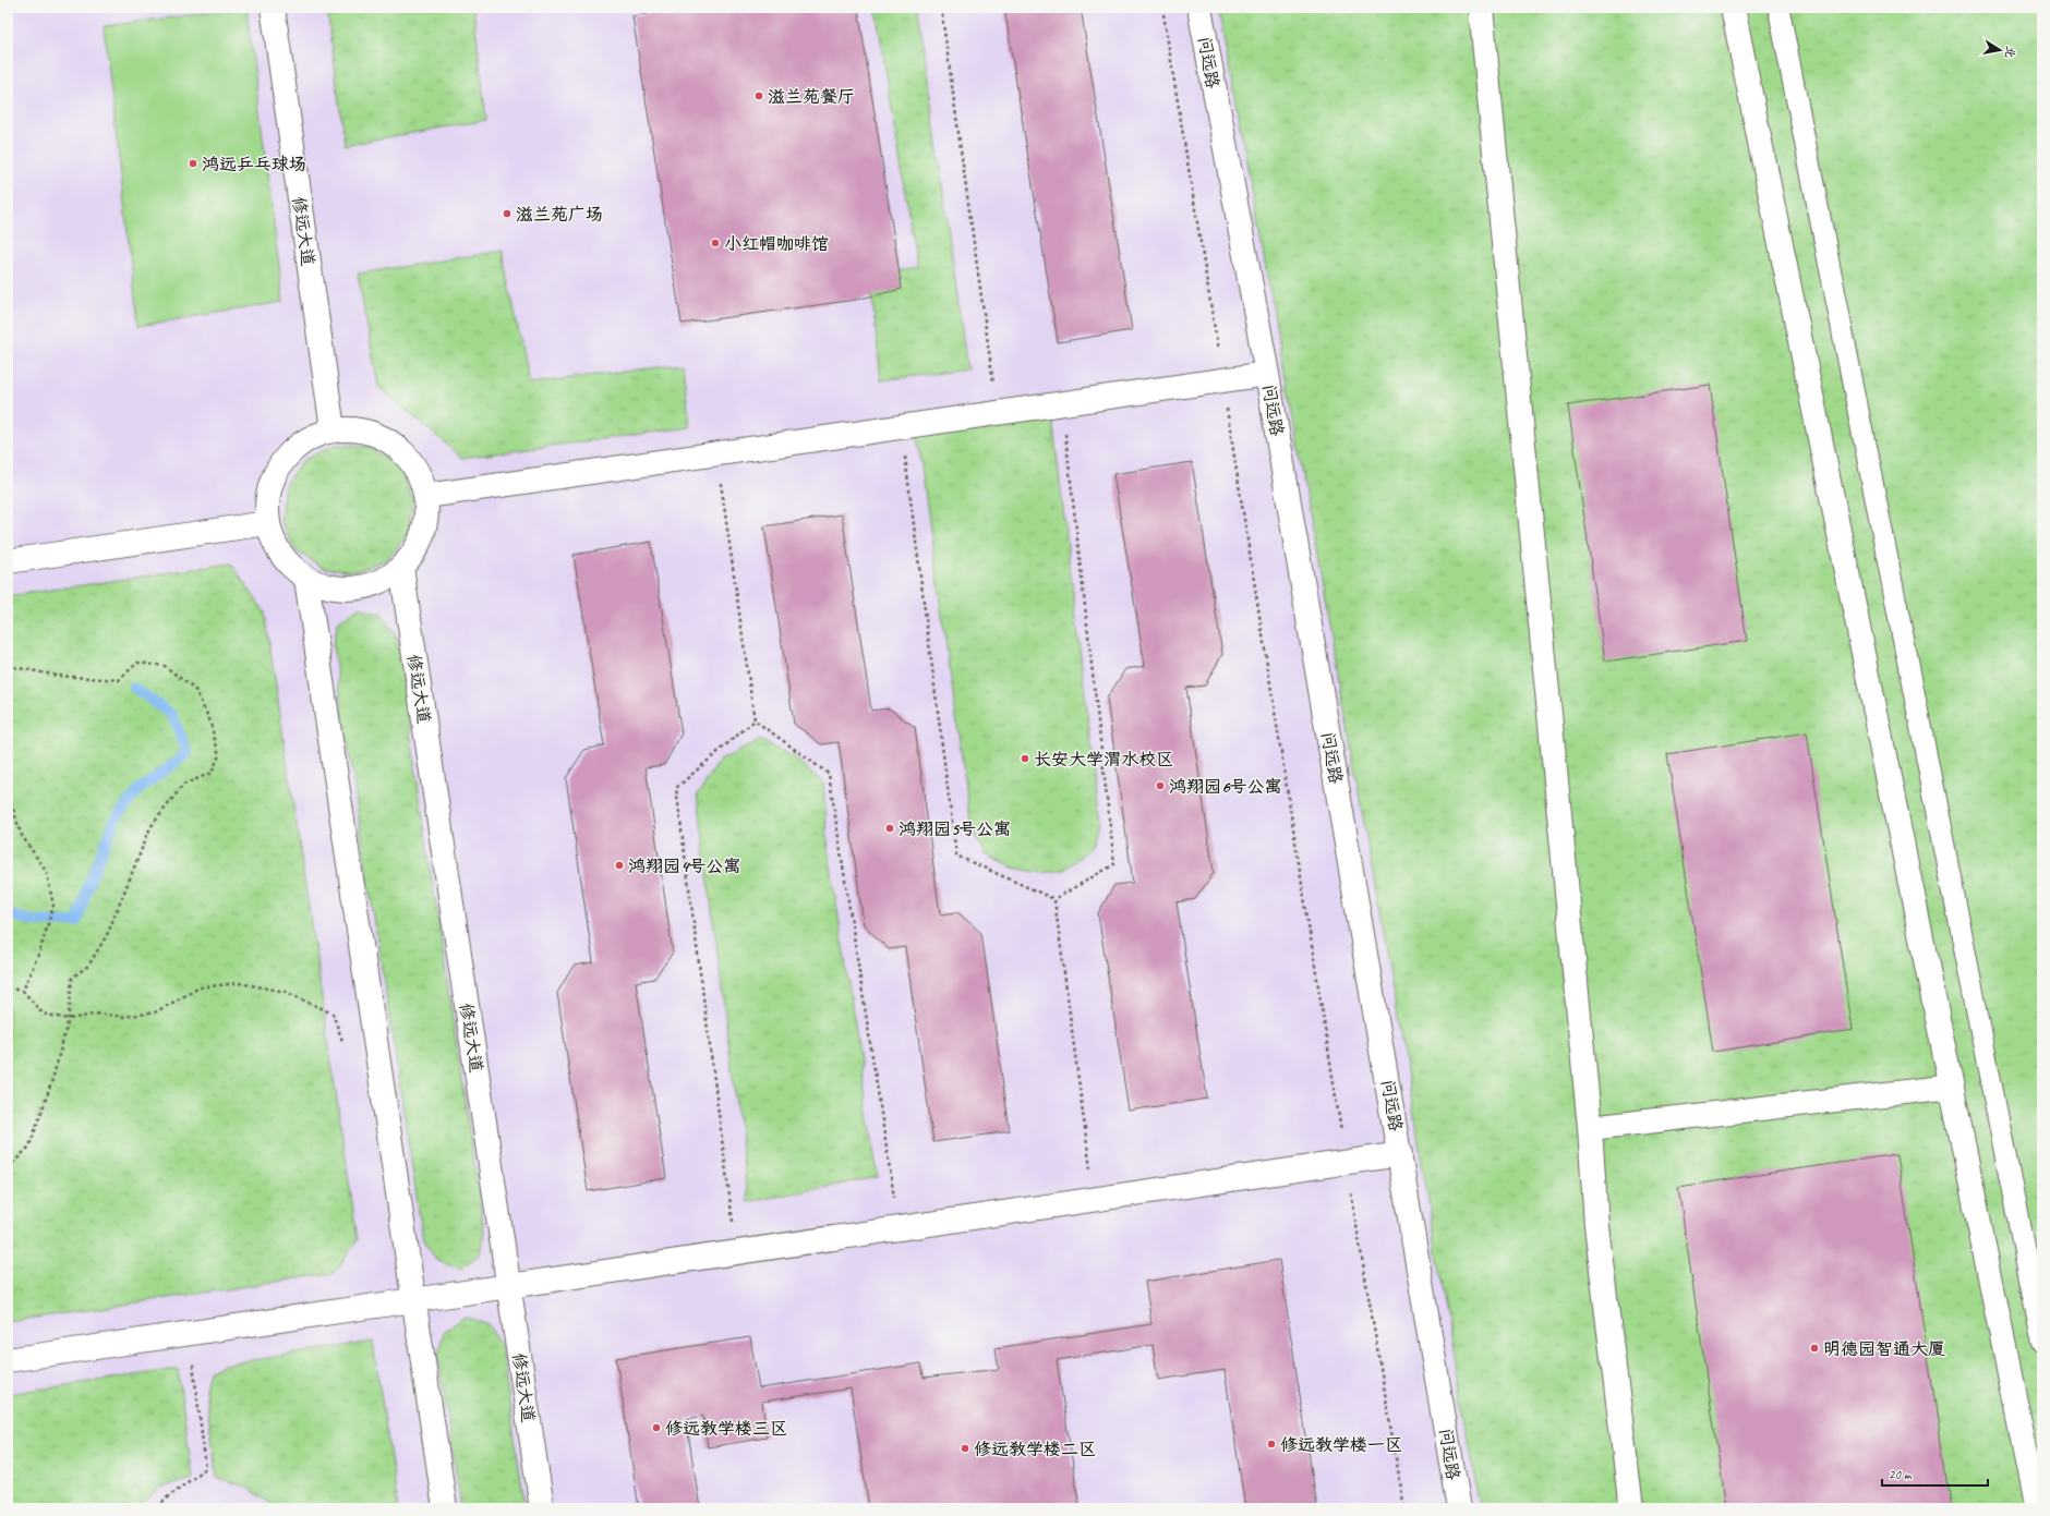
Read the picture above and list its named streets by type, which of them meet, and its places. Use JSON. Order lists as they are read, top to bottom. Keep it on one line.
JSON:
{"streets":{"street":["问远路","修远大道"]},"places":["滋兰苑餐厅","鸿远乒乓球场","滋兰苑广场","小红帽咖啡馆","长安大学渭水校区","鸿翔园6号公寓","鸿翔园5号公寓","鸿翔园4号公寓","明德园智通大厦","修远教学楼三区","修远教学楼一区","修远教学楼二区"],"scale_bar":"20 m","north":"right"}
